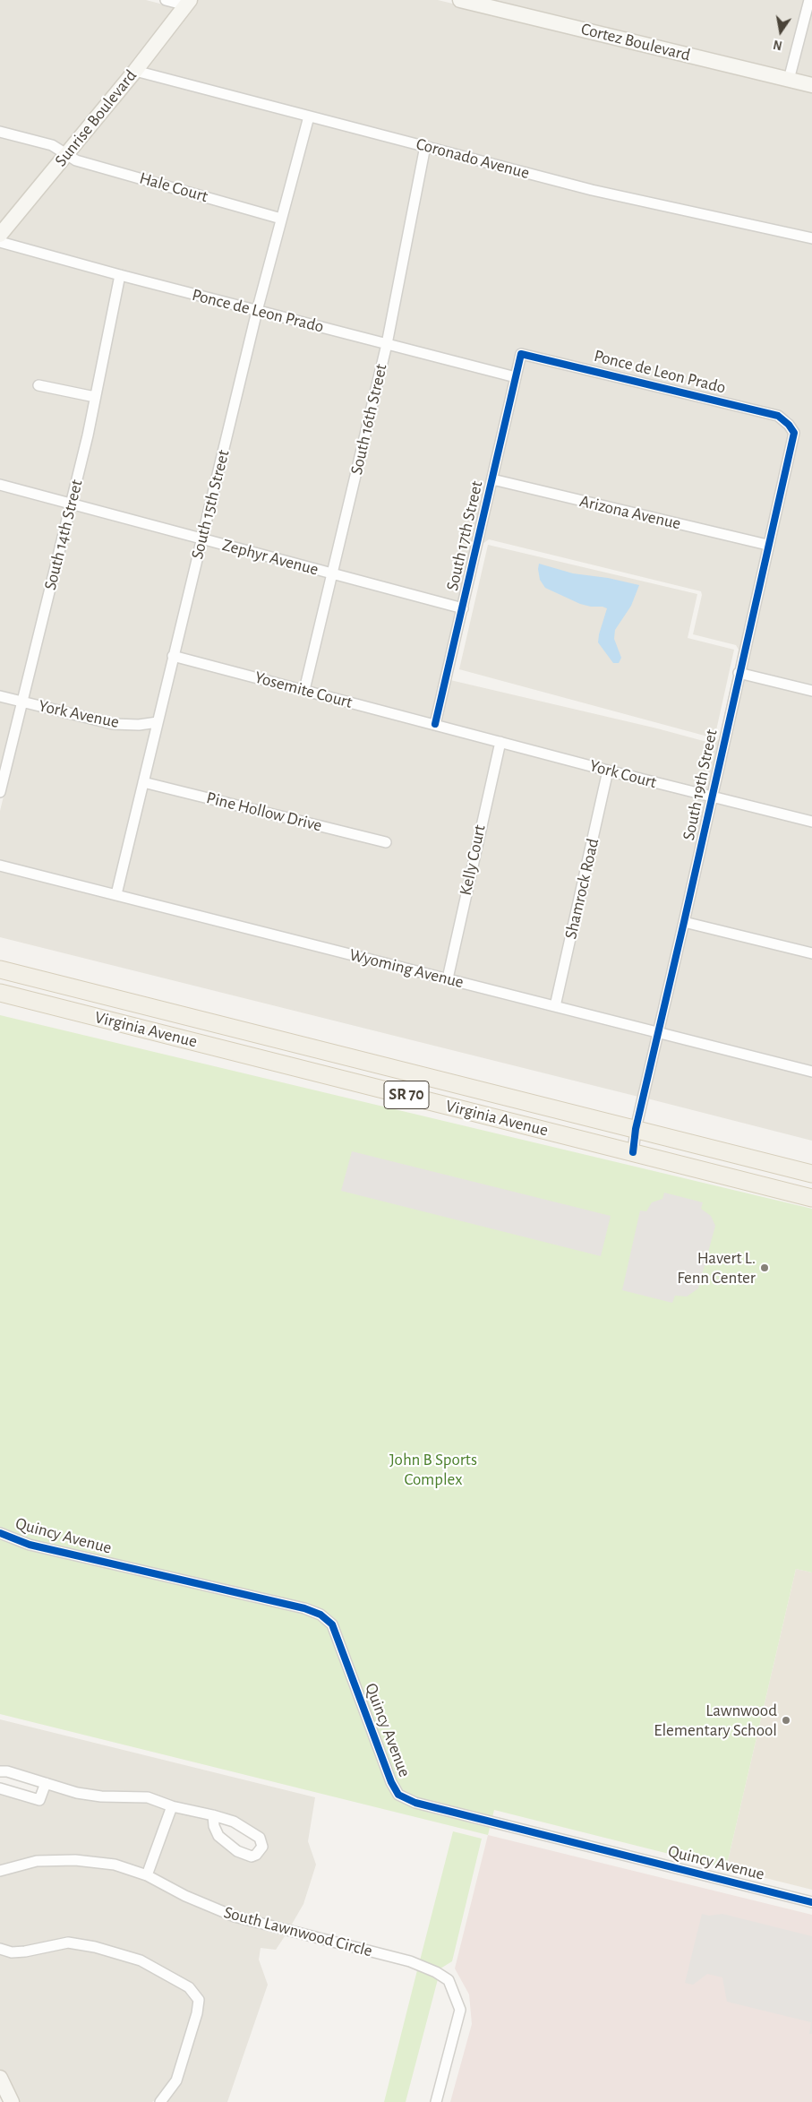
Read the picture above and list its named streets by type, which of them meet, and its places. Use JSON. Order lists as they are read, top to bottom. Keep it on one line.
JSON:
{"streets":{"main road":["Virginia Avenue","SR 70"],"street":["Cortez Boulevard","Sunrise Boulevard","Coronado Avenue","Hale Court","Ponce de Leon Prado","South 16th Street","South 15th Street","Arizona Avenue","South 14th Street","South 17th Street","Zephyr Avenue","Yosemite Court","York Avenue","York Court","South 19th Street","Pine Hollow Drive","Kelly Court","Shamrock Road","Wyoming Avenue","Quincy Avenue","South Lawnwood Circle"]},"crossings":[["Sunrise Boulevard","Coronado Avenue"],["Sunrise Boulevard","Hale Court"],["Coronado Avenue","South 16th Street"],["Coronado Avenue","South 15th Street"],["Hale Court","South 15th Street"],["Ponce de Leon Prado","South 16th Street"],["Ponce de Leon Prado","South 15th Street"],["Ponce de Leon Prado","South 14th Street"],["Ponce de Leon Prado","South 17th Street"],["Ponce de Leon Prado","South 19th Street"],["South 16th Street","Zephyr Avenue"],["South 16th Street","Yosemite Court"],["South 15th Street","Zephyr Avenue"],["South 15th Street","Yosemite Court"],["South 15th Street","York Avenue"],["South 15th Street","Pine Hollow Drive"],["South 15th Street","Wyoming Avenue"],["Arizona Avenue","South 17th Street"],["Arizona Avenue","South 19th Street"],["South 14th Street","Zephyr Avenue"],["South 14th Street","York Avenue"],["South 17th Street","Zephyr Avenue"],["South 17th Street","Yosemite Court"],["South 17th Street","York Court"],["Yosemite Court","York Court"],["York Court","South 19th Street"],["York Court","Kelly Court"],["York Court","Shamrock Road"],["South 19th Street","Wyoming Avenue"],["South 19th Street","Virginia Avenue"],["Kelly Court","Wyoming Avenue"],["Shamrock Road","Wyoming Avenue"]],"parks":["John B Sports Complex"],"places":["Havert L. Fenn Center","Lawnwood Elementary School"],"north":"bottom"}
